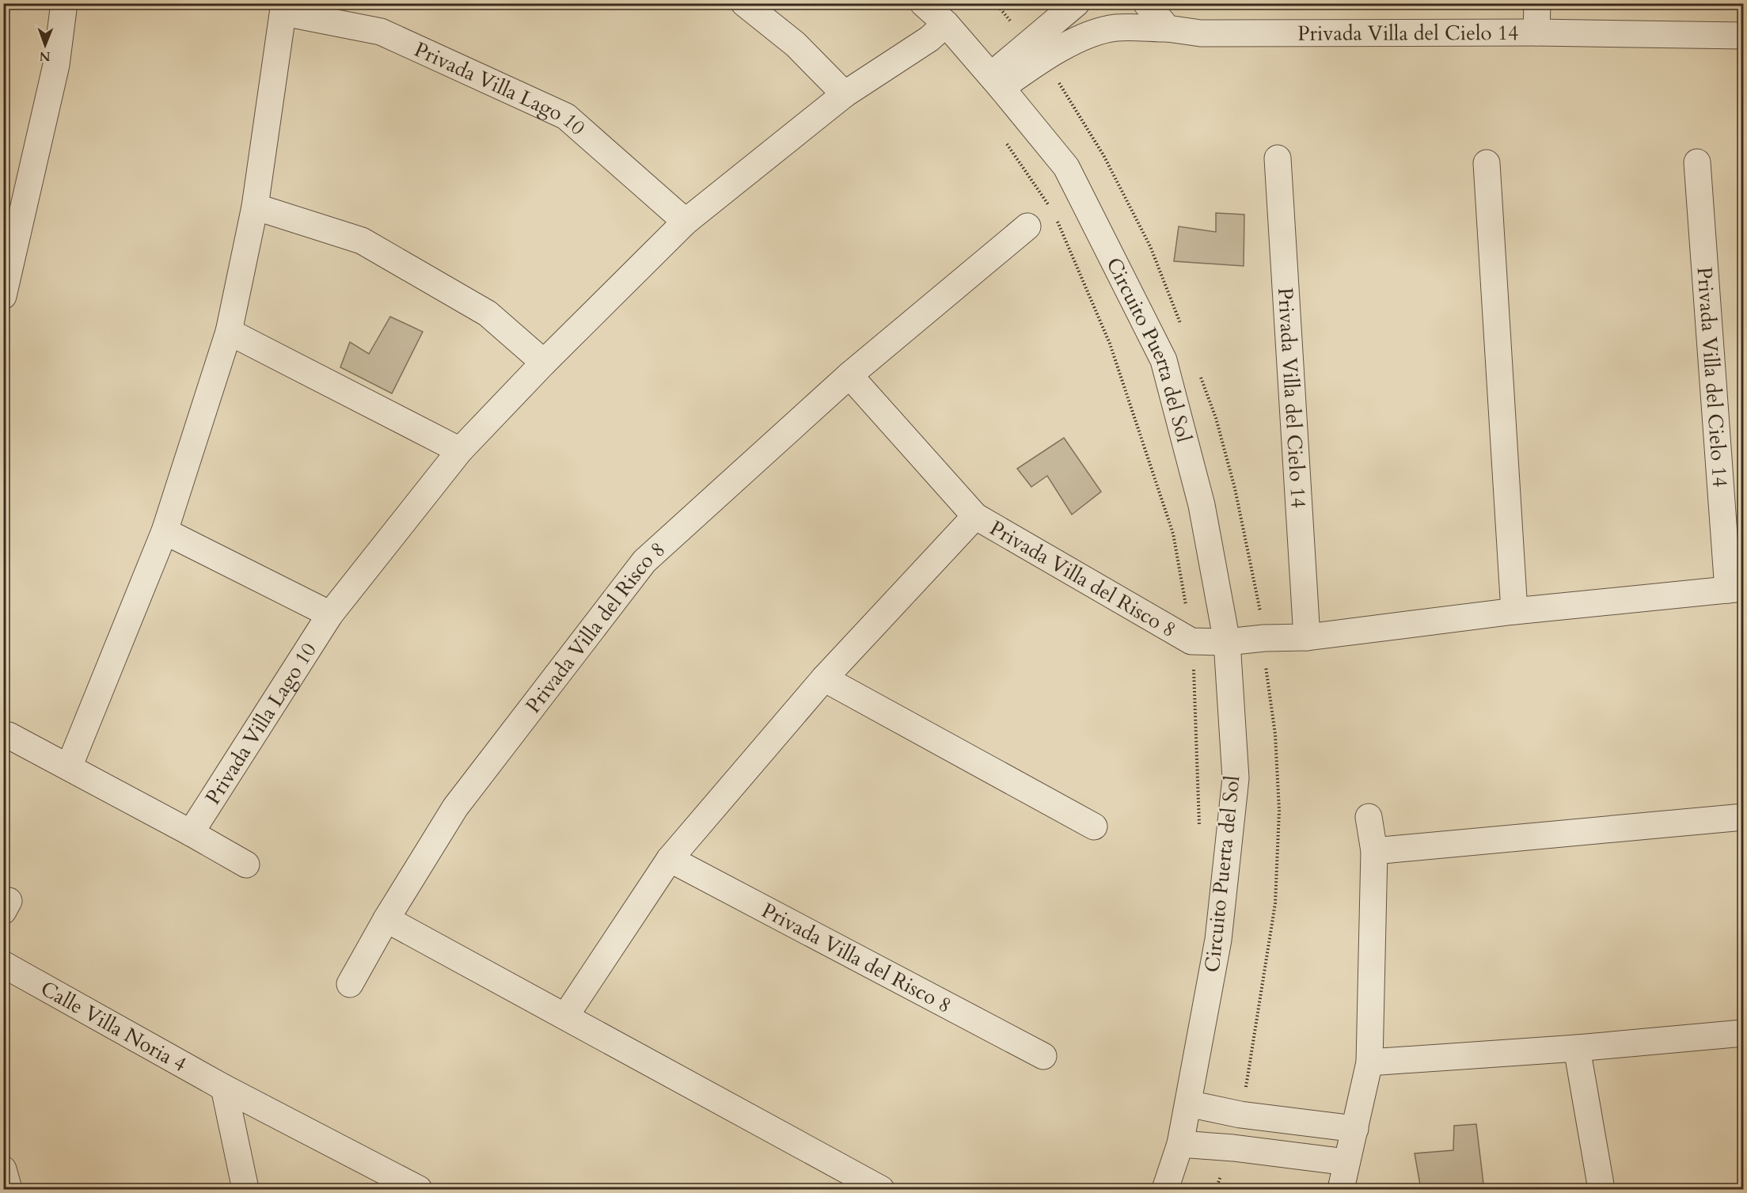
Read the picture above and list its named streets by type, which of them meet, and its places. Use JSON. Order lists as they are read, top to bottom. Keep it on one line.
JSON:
{"streets":{"street":["Privada Villa del Cielo 14","Privada Villa Lago 10","Circuito Puerta del Sol","Privada Villa del Risco 8","Calle Villa Noria 4"]},"crossings":[["Privada Villa del Cielo 14","Circuito Puerta del Sol"],["Privada Villa del Cielo 14","Privada Villa del Risco 8"],["Privada Villa Lago 10","Circuito Puerta del Sol"],["Circuito Puerta del Sol","Privada Villa del Risco 8"]],"north":"bottom"}
